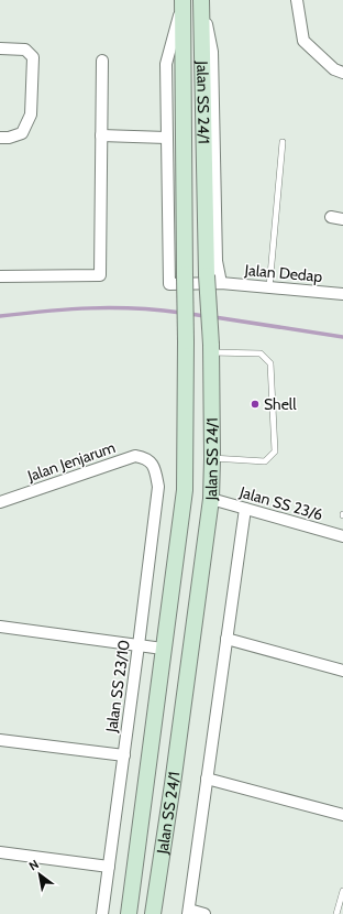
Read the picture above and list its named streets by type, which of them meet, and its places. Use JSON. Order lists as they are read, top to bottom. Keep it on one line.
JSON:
{"streets":{"main road":["Jalan SS 24/1"],"street":["Jalan Dedap","Jalan Jenjarum","Jalan SS 23/6","Jalan SS 23/10"]},"crossings":[["Jalan SS 24/1","Jalan SS 23/6"],["Jalan Jenjarum","Jalan SS 23/10"]],"places":["Shell"],"north":"top left"}
